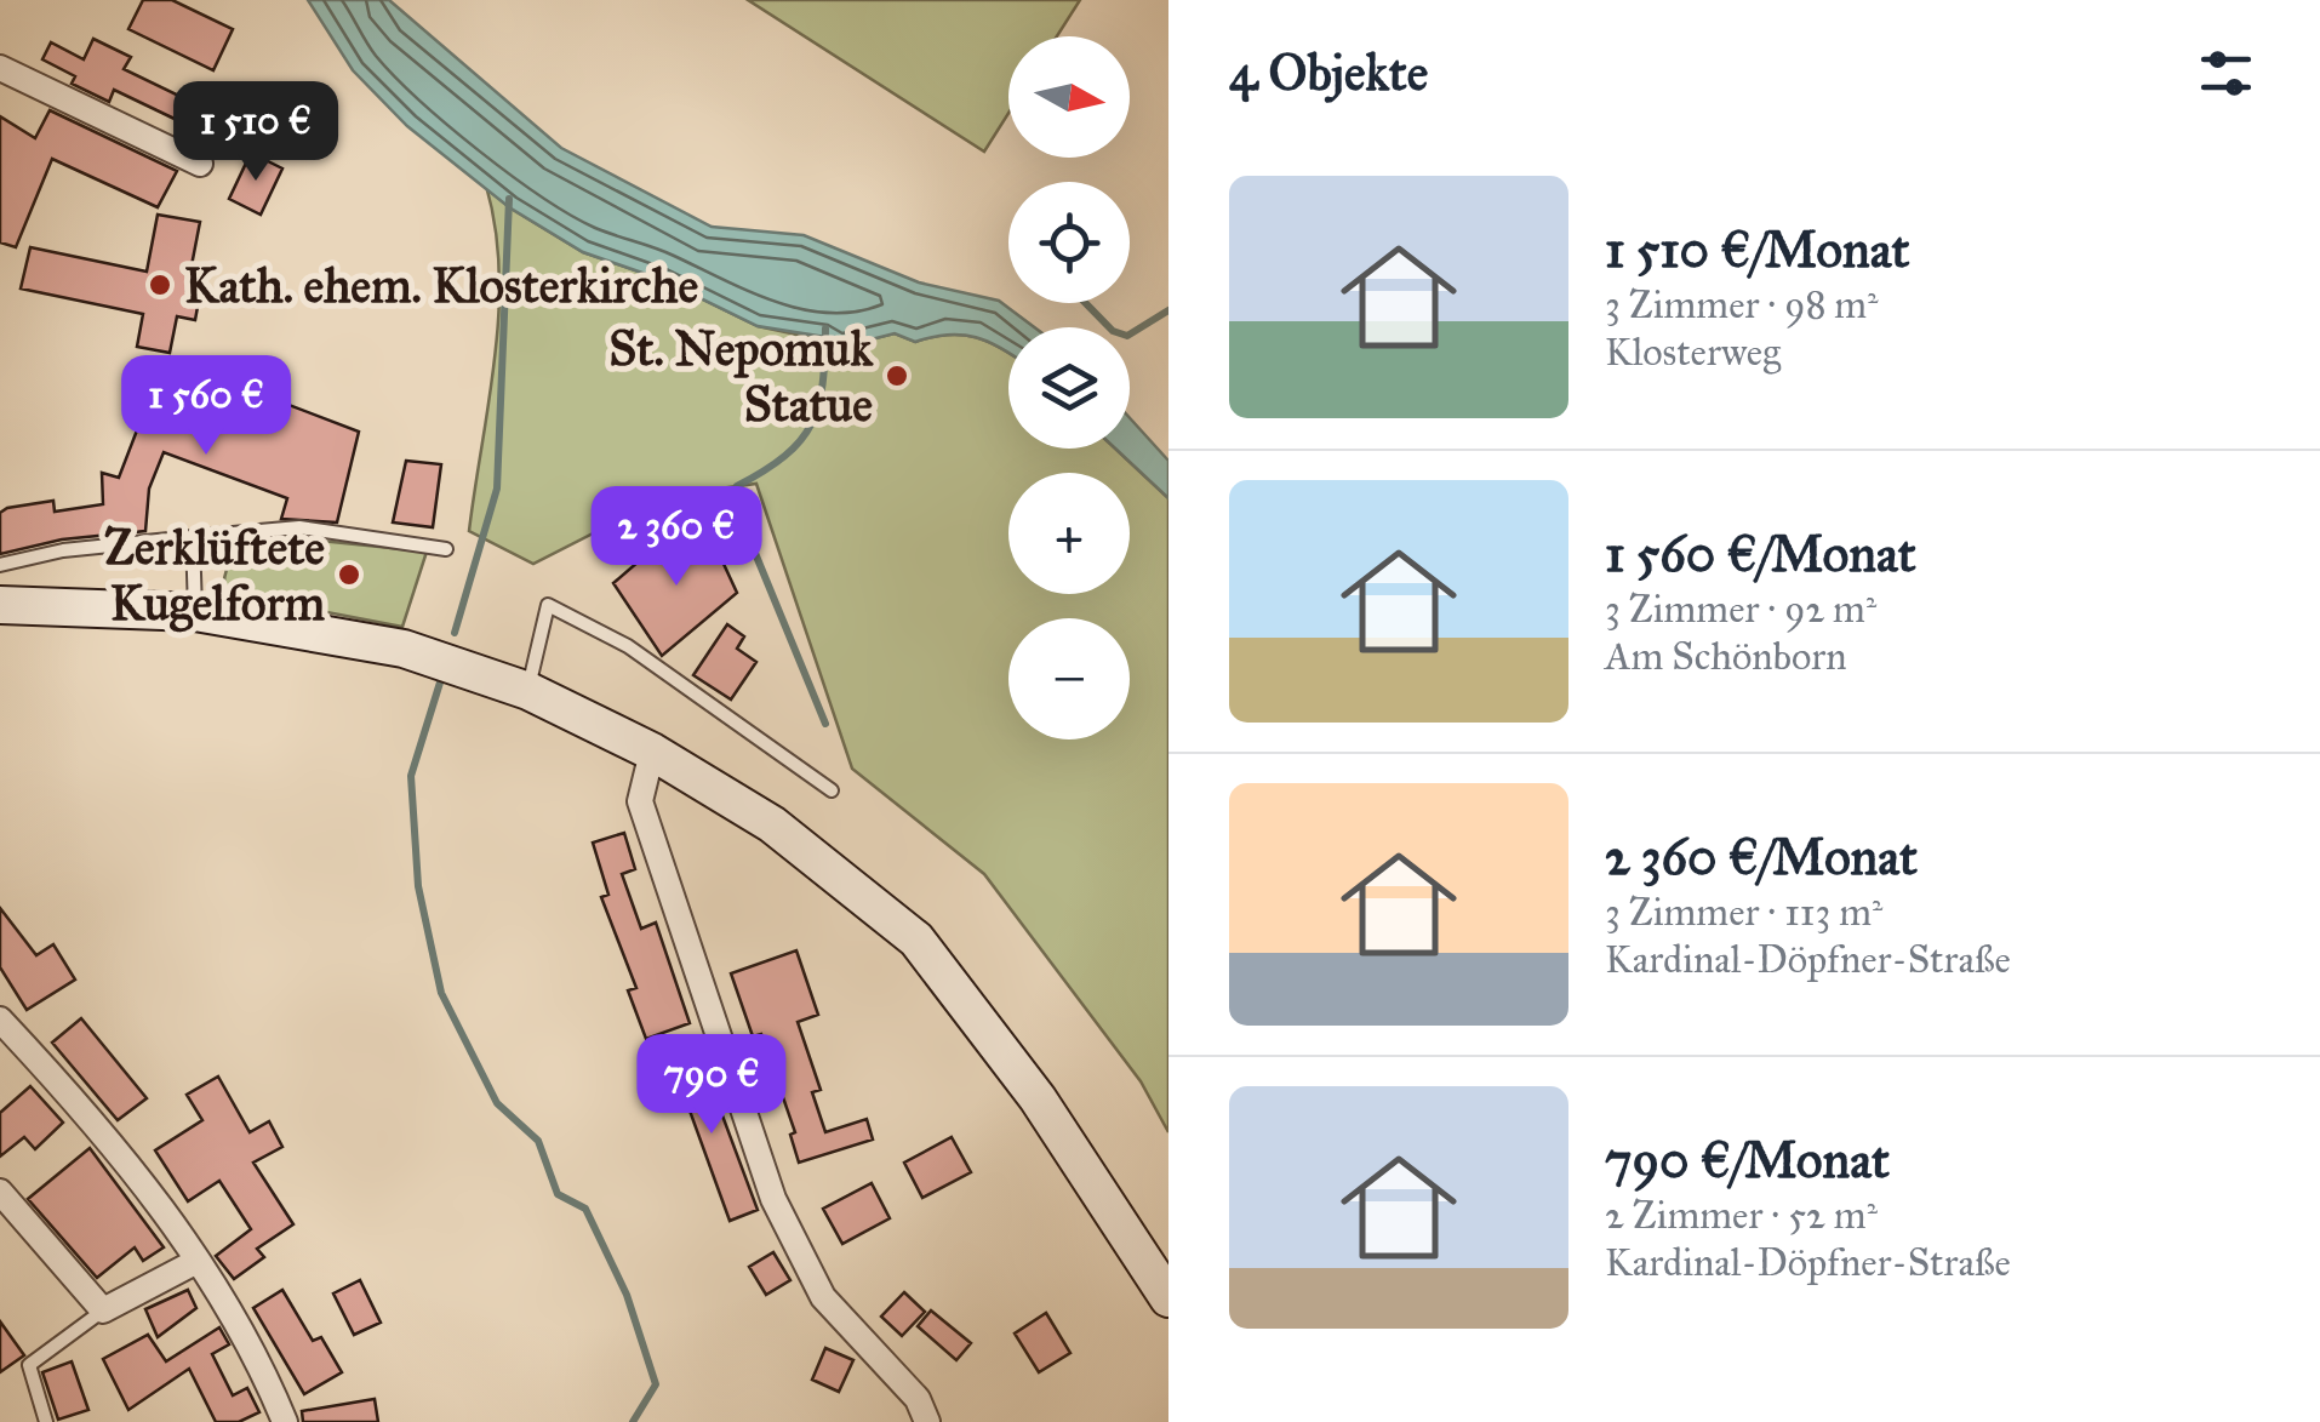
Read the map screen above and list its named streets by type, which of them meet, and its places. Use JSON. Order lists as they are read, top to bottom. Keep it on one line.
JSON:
{"places":["Kath. ehem. Klosterkirche","St. Nepomuk Statue","Zerklüftete Kugelform"],"north":"right","page":{"heading":"4 Objekte","map_buttons":["+","−"],"price":["1 510 €","1 560 €","2 360 €","790 €"],"list":[{"name":"1 510 €/Monat","note":"3 Zimmer · 98 m² · Klosterweg"},{"name":"1 560 €/Monat","note":"3 Zimmer · 92 m² · Am Schönborn"},{"name":"2 360 €/Monat","note":"3 Zimmer · 113 m² · Kardinal-Döpfner-Straße"},{"name":"790 €/Monat","note":"2 Zimmer · 52 m² · Kardinal-Döpfner-Straße"}]}}
